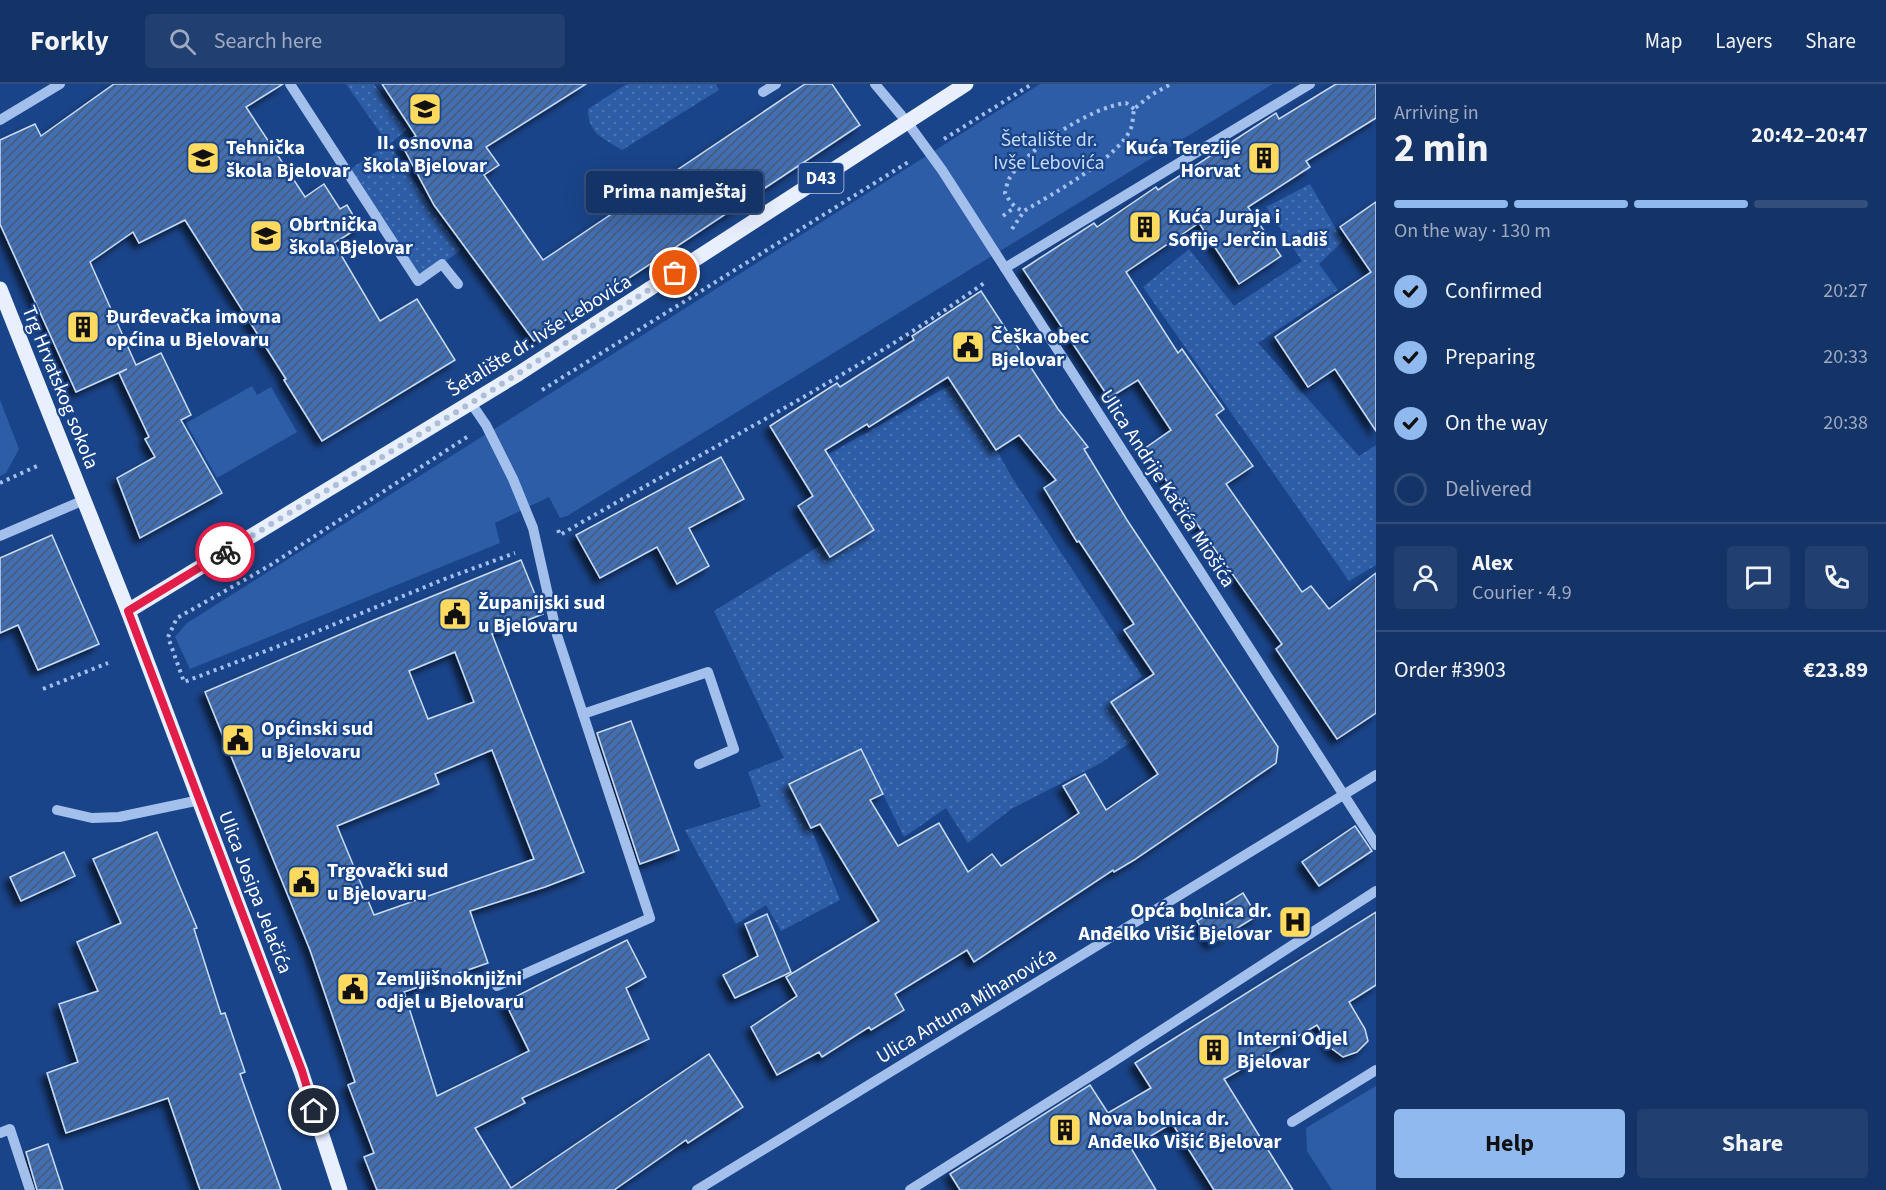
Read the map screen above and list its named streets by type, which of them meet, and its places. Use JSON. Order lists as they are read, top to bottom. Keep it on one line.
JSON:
{"streets":{"main road":["D43","Šetalište dr. Ivše Lebovića","Trg Hrvatskog sokola","Ulica Josipa Jelačića"],"street":["Ulica Andrije Kačića Miošića","Ulica Antuna Mihanovića"]},"crossings":[["Šetalište dr. Ivše Lebovića","Trg Hrvatskog sokola"],["Šetalište dr. Ivše Lebovića","Ulica Andrije Kačića Miošića"],["Šetalište dr. Ivše Lebovića","Ulica Josipa Jelačića"],["Trg Hrvatskog sokola","Ulica Josipa Jelačića"],["Ulica Andrije Kačića Miošića","Ulica Antuna Mihanovića"]],"parks":["Šetalište dr. Ivše Lebovića"],"places":{"school or university":["II. osnovna škola Bjelovar","Tehnička škola Bjelovar","Obrtnička škola Bjelovar"],"building":["Kuća Terezije Horvat","Kuća Juraja i Sofije Jerčin Ladiš","Đurđevačka imovna općina u Bjelovaru","Interni Odjel Bjelovar","Nova bolnica dr. Anđelko Višić Bjelovar"],"other":["Prima namještaj"],"public building":["Češka obec Bjelovar","Županijski sud u Bjelovaru","Općinski sud u Bjelovaru","Trgovački sud u Bjelovaru","Zemljišnoknjižni odjel u Bjelovaru"],"hospital":["Opća bolnica dr. Anđelko Višić Bjelovar"]},"page":{"header":"Forkly","search":"Search here","nav":["Map","Layers","Share"],"heading":["2 min","Arriving in","20:42–20:47"],"panel":["Alex","Courier · 4.9","Order #3903","€23.89"],"bubble":"Prima namještaj","bar":"On the way · 130 m","list":[["Confirmed","20:27"],["Preparing","20:33"],["On the way","20:38"],"Delivered"],"buttons":["Help","Share"]}}
